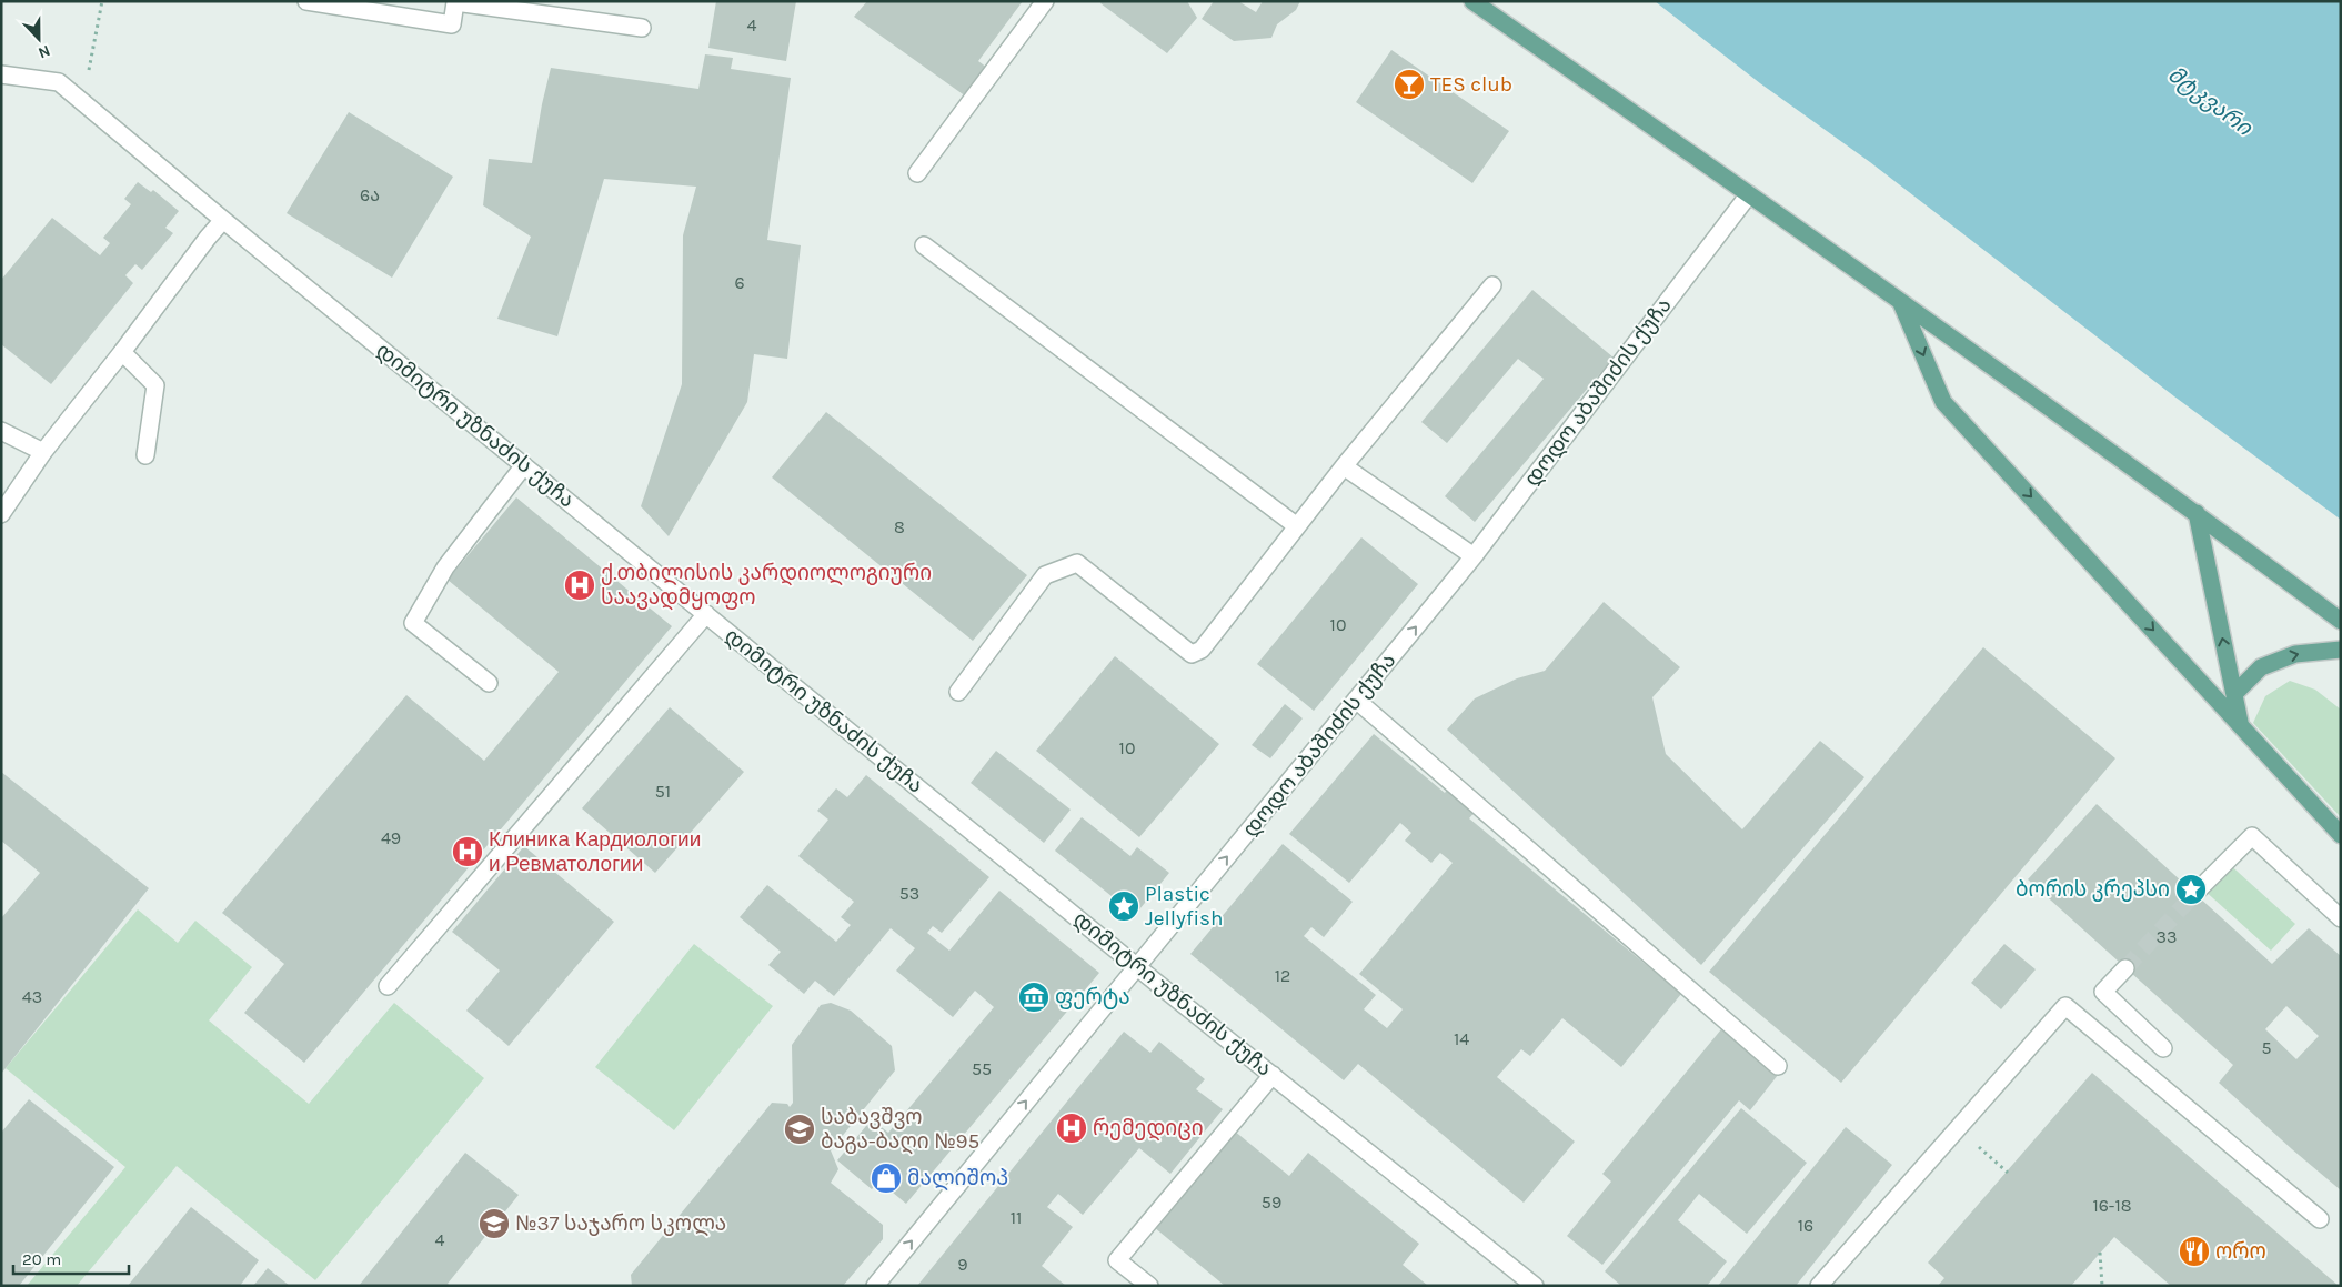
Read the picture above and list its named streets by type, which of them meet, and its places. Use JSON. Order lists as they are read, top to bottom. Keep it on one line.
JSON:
{"streets":{"street":["დოდო აბაშიძის ქუჩა","დიმიტრი უზნაძის ქუჩა"]},"crossings":[["დოდო აბაშიძის ქუჩა","დიმიტრი უზნაძის ქუჩა"]],"one_way":["დოდო აბაშიძის ქუჩა"],"water":["მტკვარი"],"places":{"bar":["TES club"],"hospital":["ქ.თბილისის კარდიოლოგიური საავადმყოფო","Клиника Кардиологии и Ревматологии","რემედიცი"],"place":["ბორის კრეპსი","Plastic Jellyfish"],"museum":["ფერტა"],"school or university":["საბავშვო ბაგა-ბაღი №95","№37 საჯარო სკოლა"],"shop":["მალიშოპ"],"restaurant":["ორო"]},"house_numbers":["4","6ა","6","8","10","10","51","49","53","33","12","43","14","5","55","59","16-18","11","16","4","9"],"scale_bar":"20 m","north":"bottom"}
